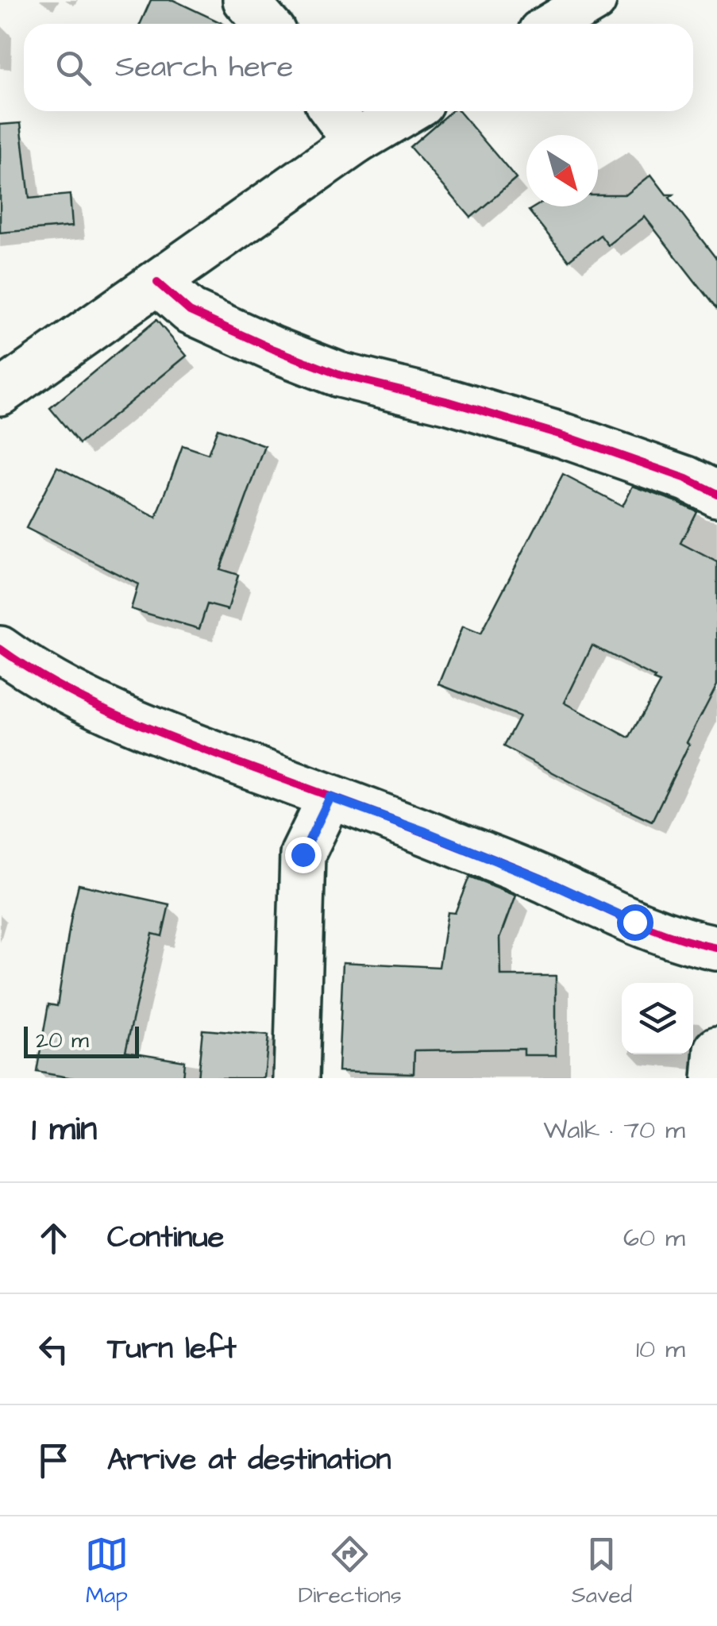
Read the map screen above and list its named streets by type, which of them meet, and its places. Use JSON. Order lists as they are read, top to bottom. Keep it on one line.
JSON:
{"scale_bar":"20 m","north":"bottom right","page":{"search":"Search here","scale":"20 m","heading":["1 min","Walk · 70 m"],"list":[["Continue","60 m"],["Turn left","10 m"],"Arrive at destination"],"nav":["Map","Directions","Saved"]}}
